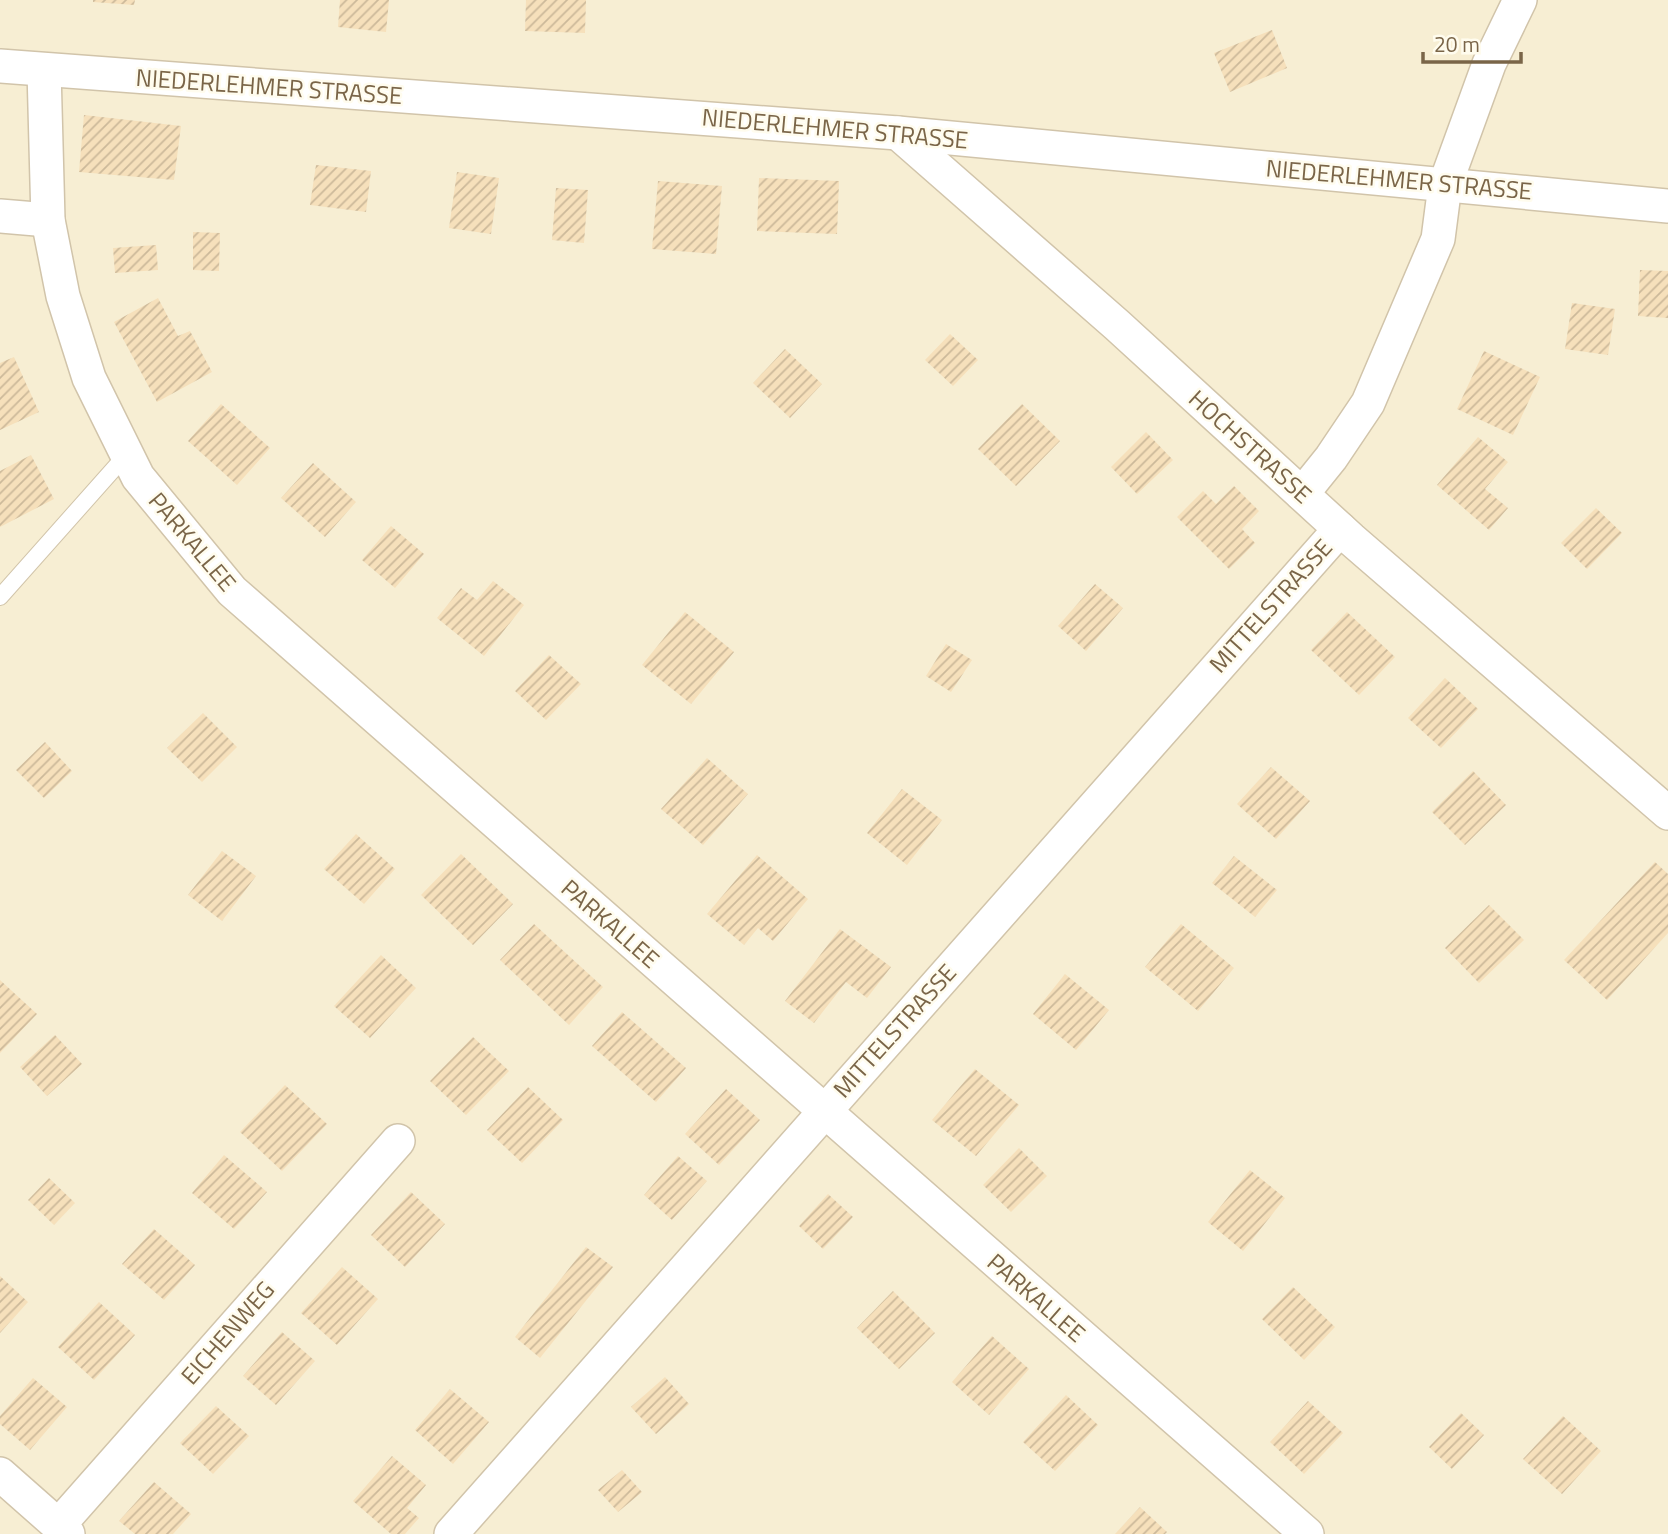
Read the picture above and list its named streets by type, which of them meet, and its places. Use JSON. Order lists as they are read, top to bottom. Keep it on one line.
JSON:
{"streets":{"street":["NIEDERLEHMER STRASSE","HOCHSTRASSE","PARKALLEE","MITTELSTRASSE","EICHENWEG"]},"crossings":[["NIEDERLEHMER STRASSE","HOCHSTRASSE"],["NIEDERLEHMER STRASSE","PARKALLEE"],["HOCHSTRASSE","MITTELSTRASSE"],["PARKALLEE","MITTELSTRASSE"]],"scale_bar":"20 m"}
